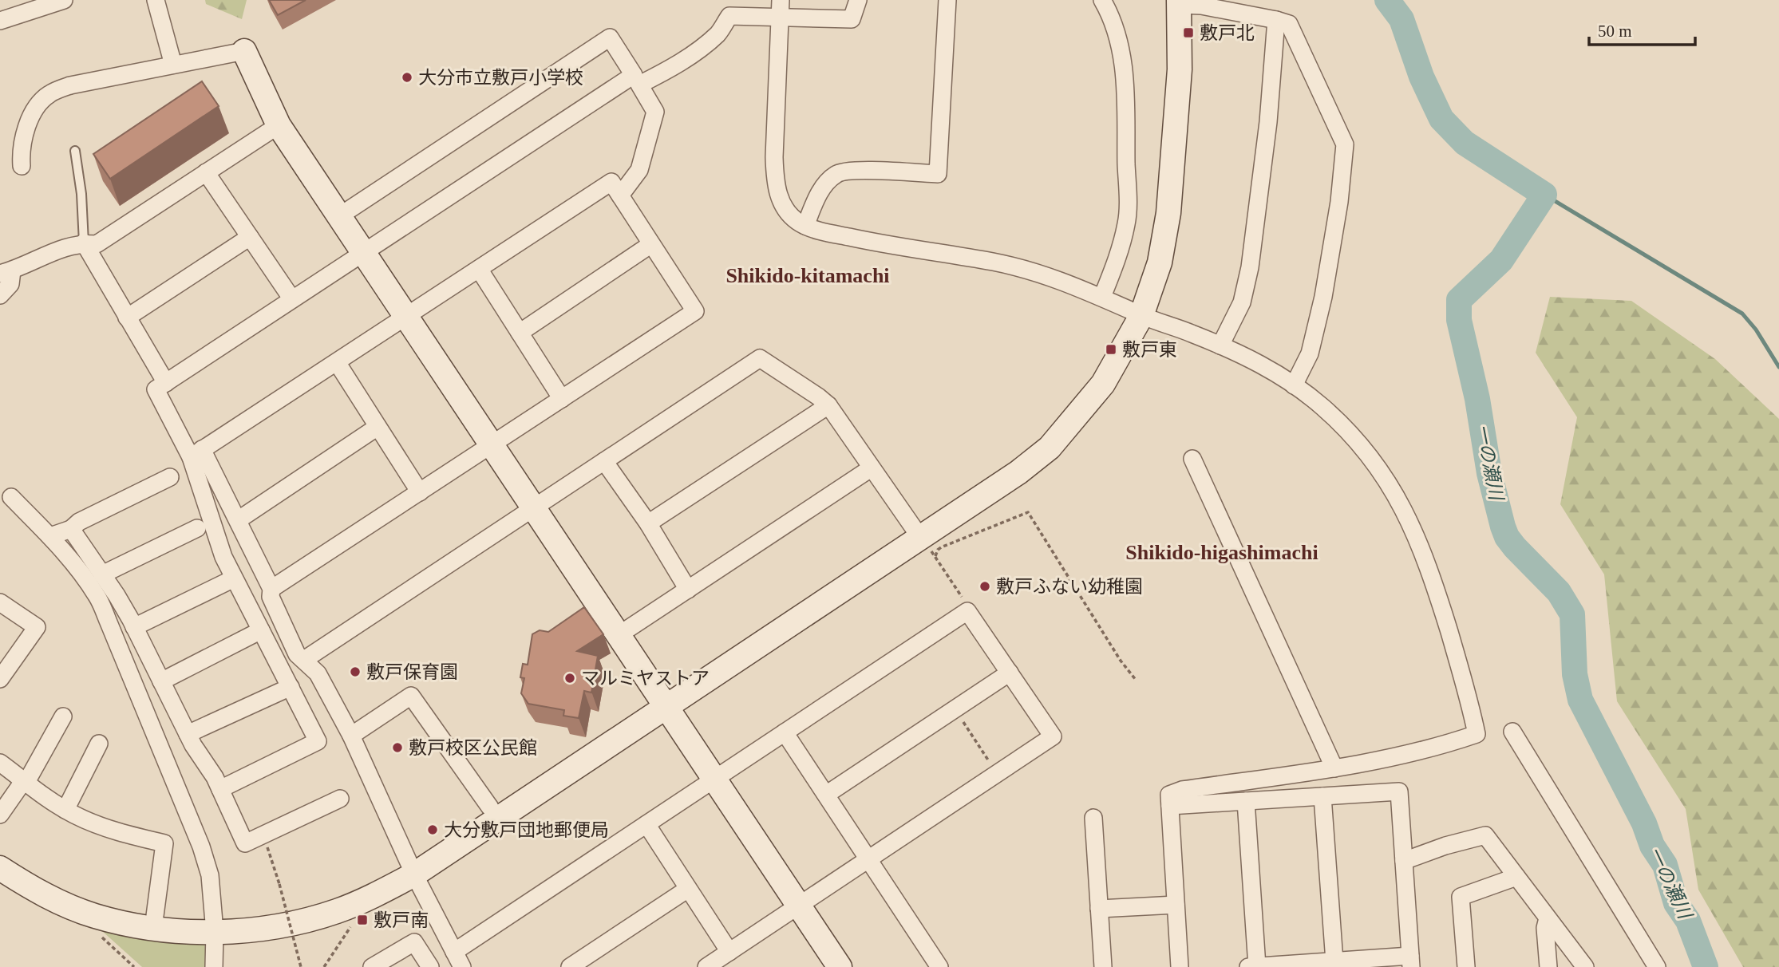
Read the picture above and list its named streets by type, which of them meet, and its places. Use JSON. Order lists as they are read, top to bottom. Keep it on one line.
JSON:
{"districts":["Shikido-kitamachi","Shikido-higashimachi"],"water":["一の瀬川"],"places":{"transit":["敷戸北","敷戸東","敷戸南"],"other":["大分市立敷戸小学校","敷戸ふない幼稚園","敷戸保育園","マルミヤストア","敷戸校区公民館","大分敷戸団地郵便局"]},"scale_bar":"50 m"}
